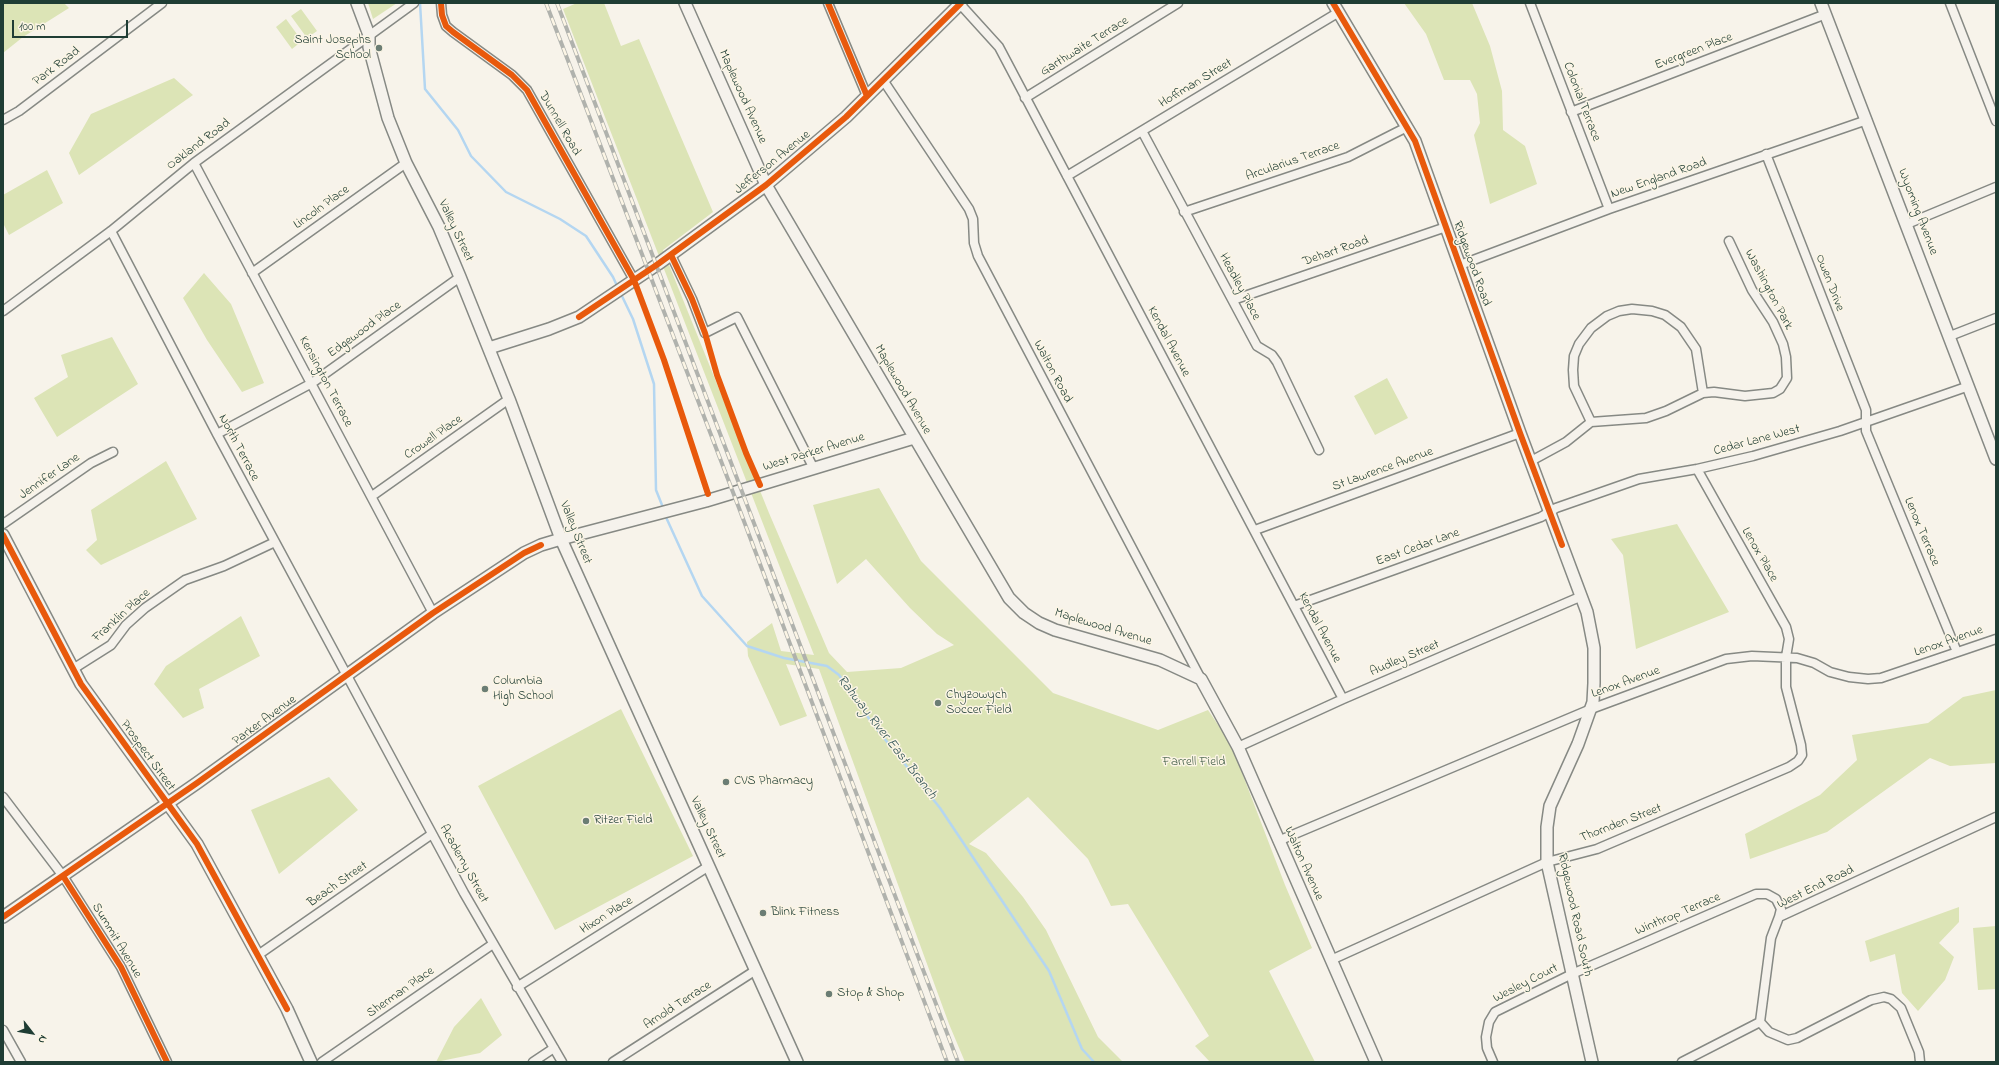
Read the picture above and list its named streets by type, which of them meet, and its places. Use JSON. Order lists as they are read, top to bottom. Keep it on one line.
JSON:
{"streets":{"street":["Garthwaite Terrace","Evergreen Place","Park Road","Hoffman Street","Maplewood Avenue","Colonial Terrace","Dunnell Road","Oakland Road","Arcularius Terrace","Jefferson Avenue","New England Road","Lincoln Place","Wyoming Avenue","Valley Street","Dehart Road","Ridgewood Road","Owen Drive","Headley Place","Washington Park","Edgewood Place","Kendal Avenue","Walton Road","Kensington Terrace","Crowell Place","Cedar Lane West","North Terrace","West Parker Avenue","St Lawrence Avenue","Jennifer Lane","Lenox Terrace","East Cedar Lane","Lenox Place","Franklin Place","Lenox Avenue","Audley Street","Parker Avenue","Prospect Street","Thornden Street","Academy Street","Walton Avenue","Beach Street","West End Road","Ridgewood Road South","Winthrop Terrace","Hixon Place","Summit Avenue","Wesley Court","Sherman Place","Arnold Terrace"]},"crossings":[["Garthwaite Terrace","Kendal Avenue"],["Evergreen Place","Colonial Terrace"],["Evergreen Place","Wyoming Avenue"],["Hoffman Street","Ridgewood Road"],["Hoffman Street","Headley Place"],["Hoffman Street","Kendal Avenue"],["Maplewood Avenue","Jefferson Avenue"],["Maplewood Avenue","Walton Road"],["Maplewood Avenue","West Parker Avenue"],["Maplewood Avenue","Walton Avenue"],["Colonial Terrace","New England Road"],["Dunnell Road","Jefferson Avenue"],["Oakland Road","Valley Street"],["Oakland Road","Kensington Terrace"],["Oakland Road","North Terrace"],["Arcularius Terrace","Ridgewood Road"],["Arcularius Terrace","Headley Place"],["Jefferson Avenue","Valley Street"],["Jefferson Avenue","Kendal Avenue"],["Jefferson Avenue","Walton Road"],["New England Road","Wyoming Avenue"],["New England Road","Ridgewood Road"],["New England Road","Owen Drive"],["Lincoln Place","Valley Street"],["Lincoln Place","Kensington Terrace"],["Wyoming Avenue","Cedar Lane West"],["Valley Street","Edgewood Place"],["Valley Street","Crowell Place"],["Valley Street","West Parker Avenue"],["Valley Street","Parker Avenue"],["Valley Street","Hixon Place"],["Valley Street","Arnold Terrace"],["Dehart Road","Ridgewood Road"],["Dehart Road","Headley Place"],["Ridgewood Road","Cedar Lane West"],["Ridgewood Road","St Lawrence Avenue"],["Ridgewood Road","East Cedar Lane"],["Ridgewood Road","Ridgewood Road South"],["Owen Drive","Cedar Lane West"],["Owen Drive","Lenox Terrace"],["Edgewood Place","Kensington Terrace"],["Edgewood Place","North Terrace"],["Kendal Avenue","St Lawrence Avenue"],["Kendal Avenue","East Cedar Lane"],["Kendal Avenue","Audley Street"],["Walton Road","Walton Avenue"],["Kensington Terrace","Crowell Place"],["Kensington Terrace","Parker Avenue"],["Cedar Lane West","Lenox Terrace"],["Cedar Lane West","East Cedar Lane"],["Cedar Lane West","Lenox Place"],["North Terrace","Franklin Place"],["North Terrace","Parker Avenue"],["North Terrace","Academy Street"],["West Parker Avenue","Parker Avenue"],["Lenox Terrace","Lenox Avenue"],["Lenox Place","Lenox Avenue"],["Lenox Place","Thornden Street"],["Franklin Place","Prospect Street"],["Lenox Avenue","Thornden Street"],["Lenox Avenue","Walton Avenue"],["Lenox Avenue","Ridgewood Road South"],["Audley Street","Walton Avenue"],["Audley Street","Ridgewood Road South"],["Parker Avenue","Prospect Street"],["Parker Avenue","Academy Street"],["Parker Avenue","Summit Avenue"],["Prospect Street","Beach Street"],["Thornden Street","Walton Avenue"],["Thornden Street","Ridgewood Road South"],["Academy Street","Beach Street"],["Academy Street","Hixon Place"],["Academy Street","Sherman Place"],["West End Road","Winthrop Terrace"],["Ridgewood Road South","Winthrop Terrace"],["Ridgewood Road South","Wesley Court"],["Winthrop Terrace","Wesley Court"]],"water":["Rahway River East Branch"],"parks":["Farrell Field"],"places":["Saint Josephs School","Columbia High School","Chyzowych Soccer Field","CVS Pharmacy","Ritzer Field","Blink Fitness","Stop & Shop"],"scale_bar":"100 m","north":"bottom right"}
